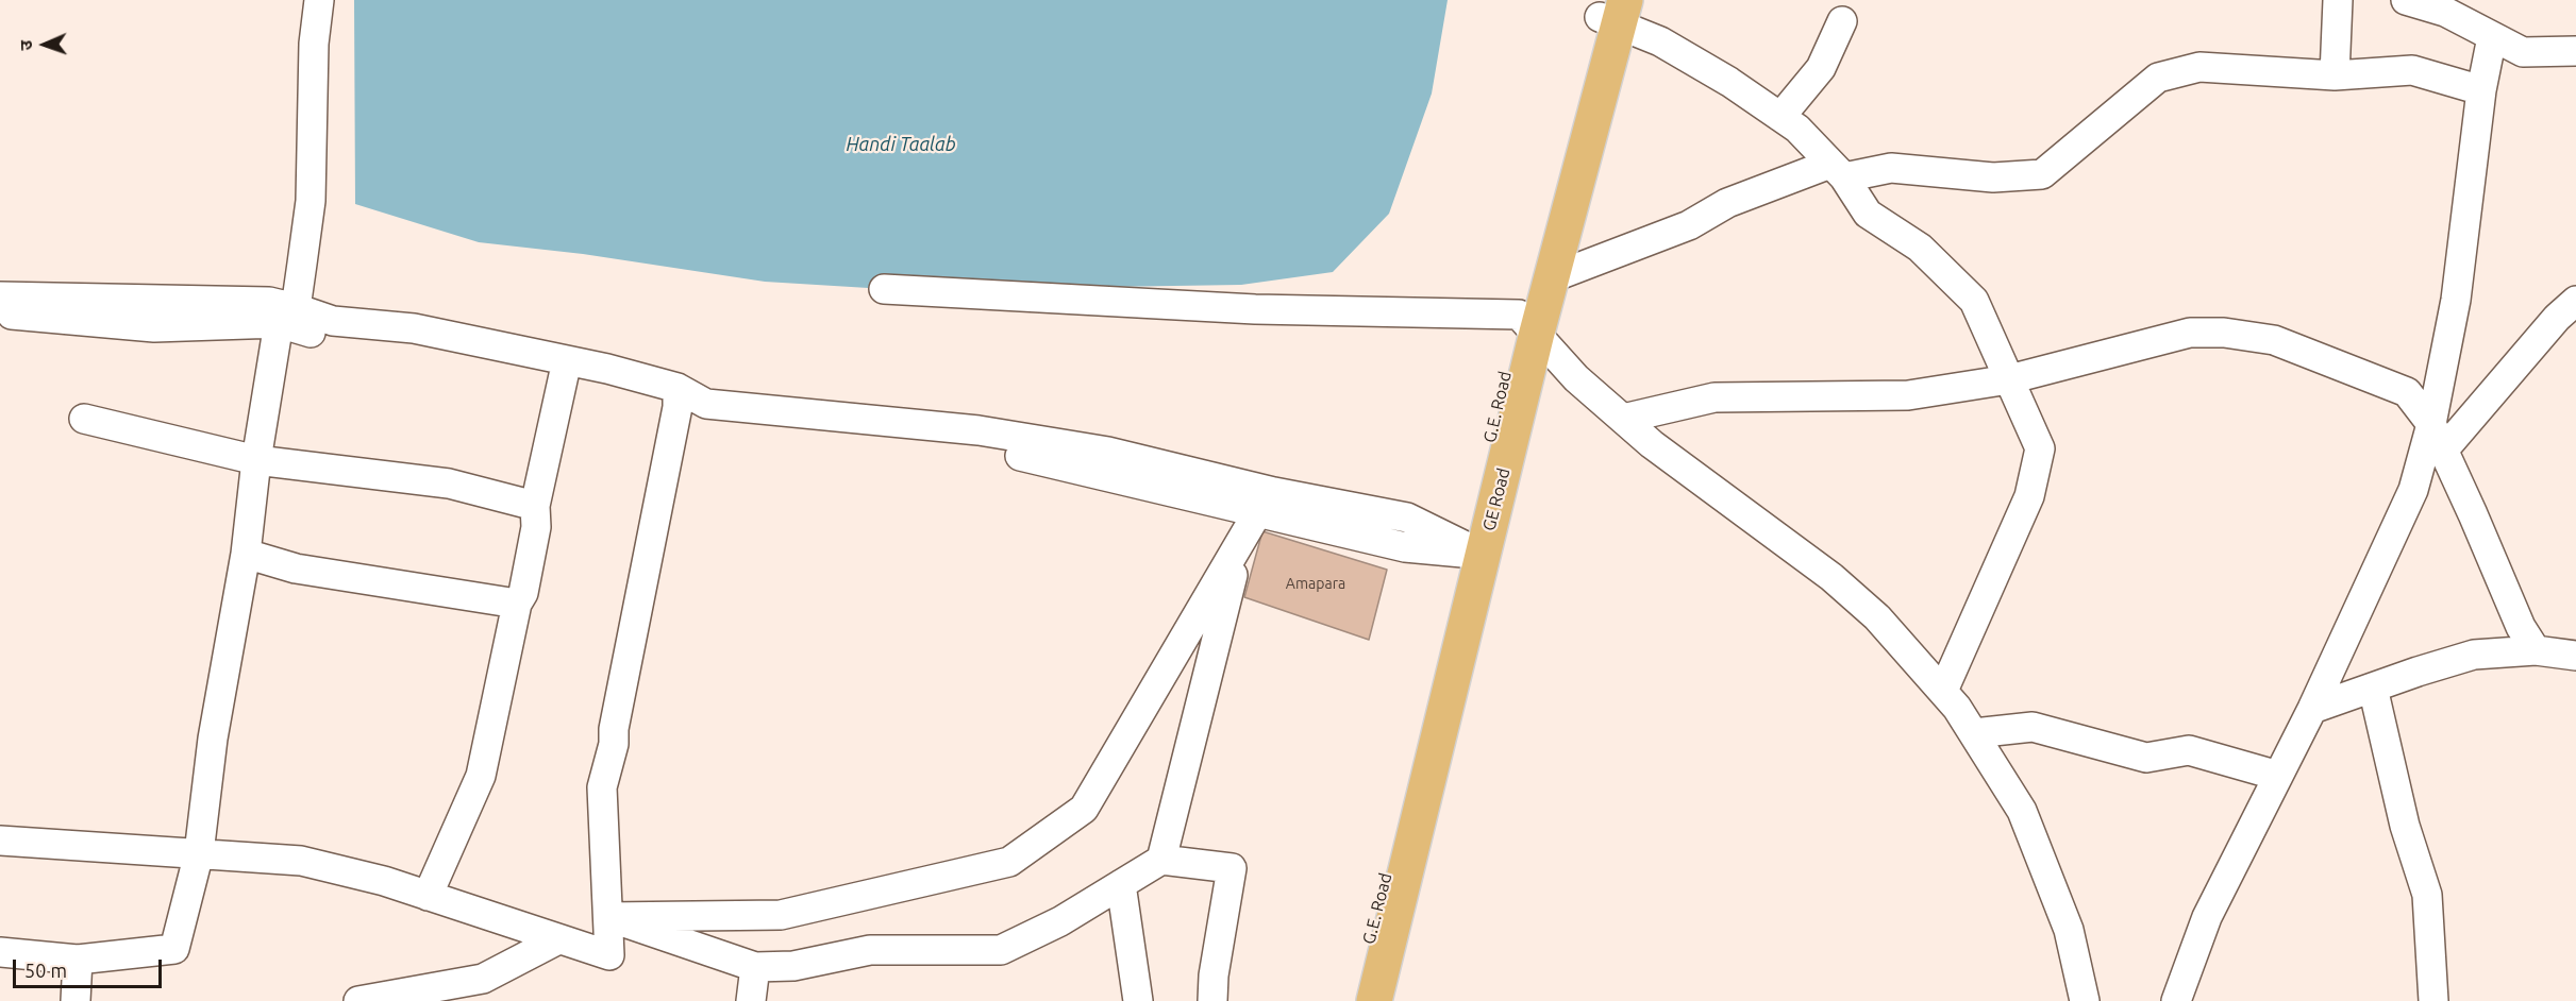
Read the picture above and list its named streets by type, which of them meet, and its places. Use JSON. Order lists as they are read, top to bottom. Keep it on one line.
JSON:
{"streets":{"main road":["G.E. Road","GE Road"]},"crossings":[["G.E. Road","GE Road"]],"water":["Handi Taalab"],"house_numbers":["Amapara"],"scale_bar":"50 m","north":"left"}
